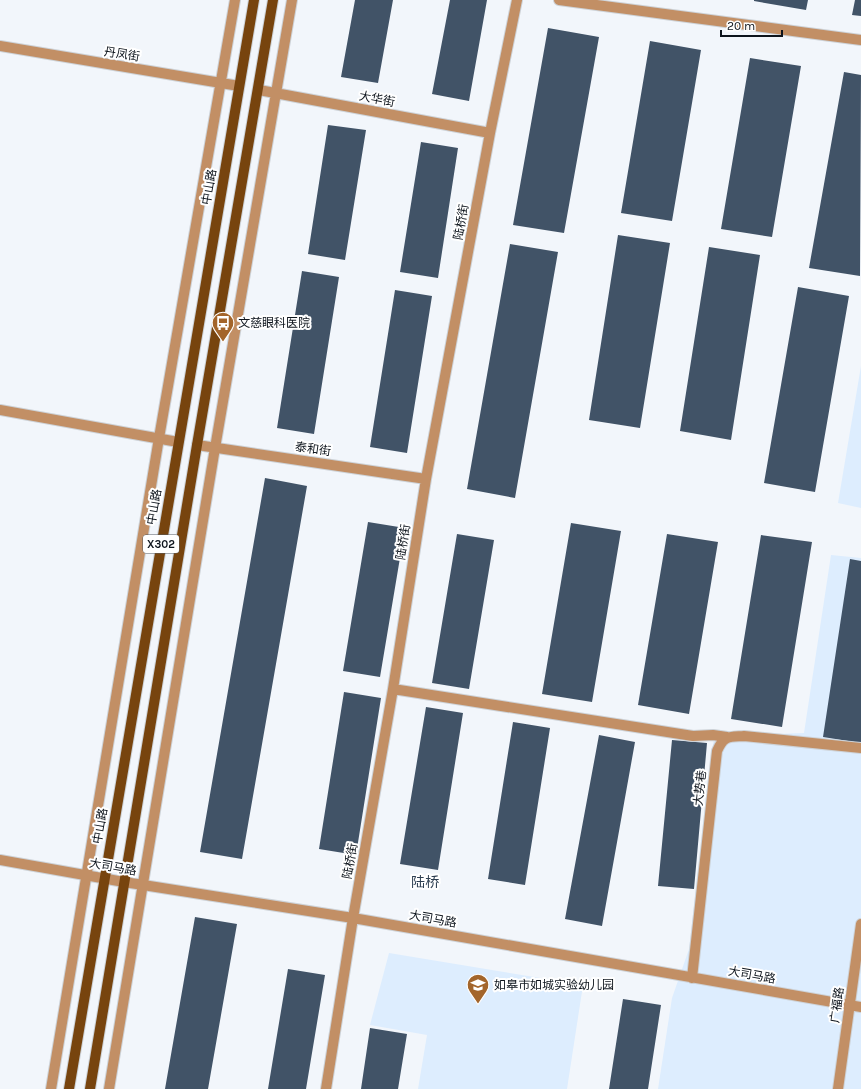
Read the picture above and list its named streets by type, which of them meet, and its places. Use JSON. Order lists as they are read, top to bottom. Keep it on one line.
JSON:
{"streets":{"main road":["中山路","X302"],"street":["丹凤街","大华街","陆桥街","泰和街","大势巷","大司马路","广福路"]},"crossings":[["丹凤街","中山路"],["大华街","陆桥街"],["大华街","X302"],["中山路","大司马路"],["陆桥街","泰和街"],["陆桥街","大司马路"],["泰和街","X302"],["X302","大司马路"],["大势巷","大司马路"],["大司马路","广福路"]],"districts":["陆桥"],"places":{"bus stop":["文慈眼科医院"],"school or university":["如皋市如城实验幼儿园"]},"scale_bar":"20 m"}
